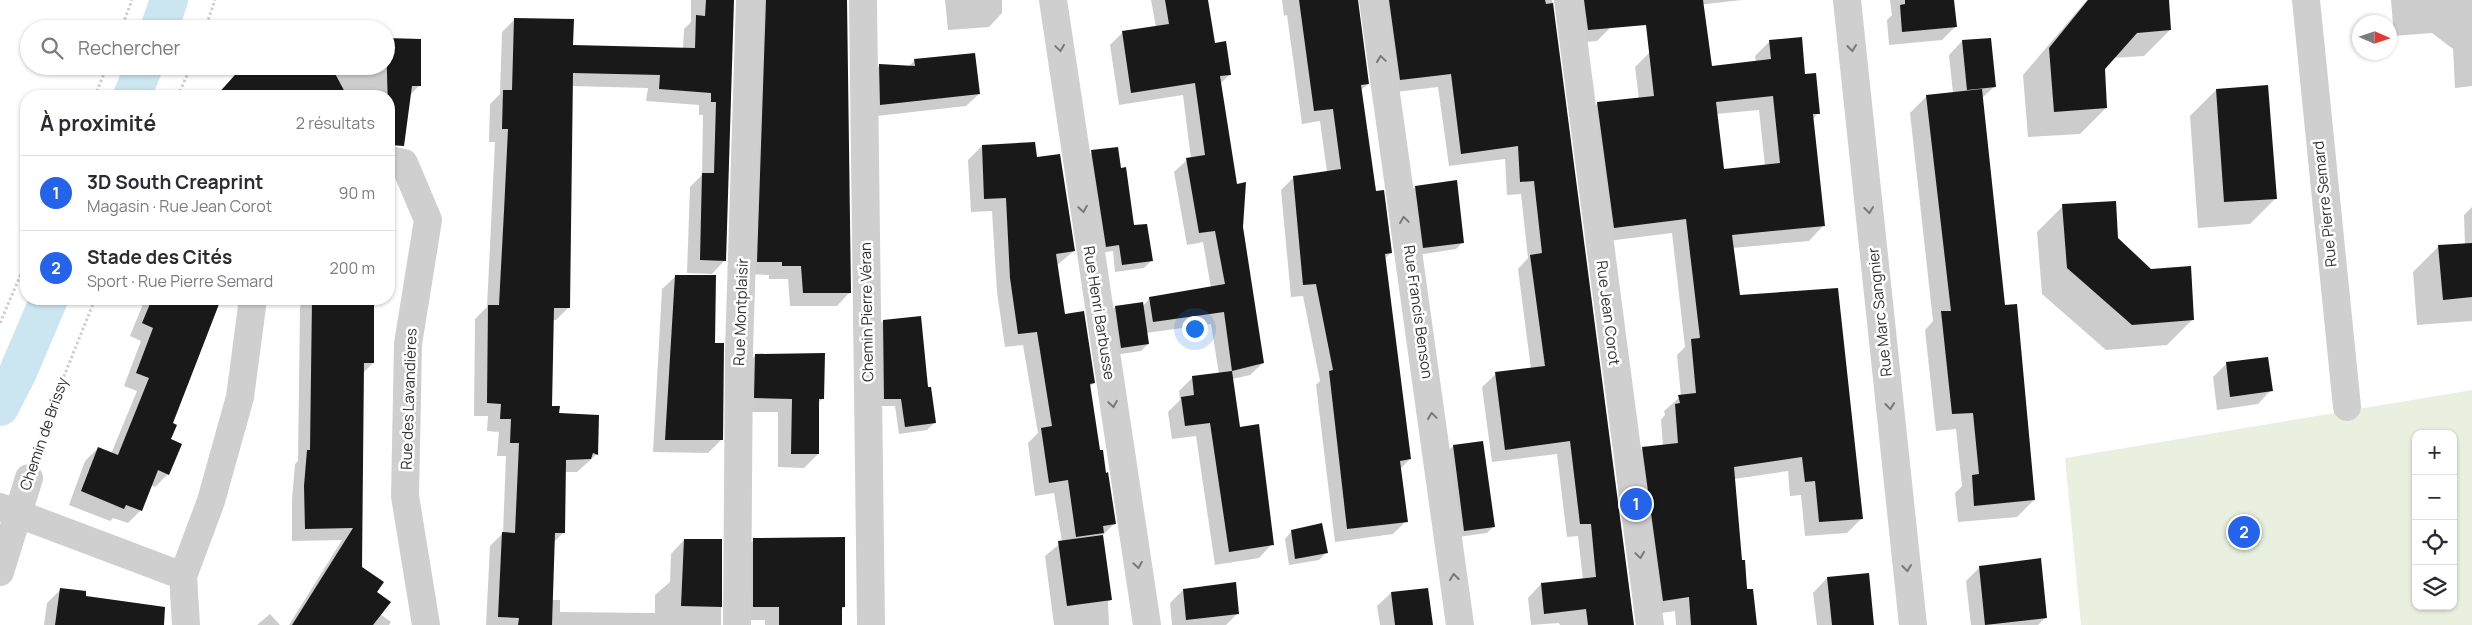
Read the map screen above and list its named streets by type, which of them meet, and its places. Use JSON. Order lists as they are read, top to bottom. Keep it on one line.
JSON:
{"streets":{"street":["Rue Pierre Semard","Rue Montplaisir","Chemin Pierre Véran","Rue Francis Benson","Rue Marc Sangnier","Rue Henri Barbusse","Rue Jean Corot","Rue des Lavandières","Chemin de Brissy"]},"one_way":["Rue Francis Benson","Rue Marc Sangnier","Rue Henri Barbusse","Rue Jean Corot"],"north":"right","page":{"search":"Rechercher","heading":["À proximité","2 résultats"],"list":[{"mark":"1","name":"3D South Creaprint","note":"Magasin · Rue Jean Corot","value":"90 m"},{"mark":"2","name":"Stade des Cités","note":"Sport · Rue Pierre Semard","value":"200 m"}],"map_buttons":["+","−"],"pins":["1","2"]}}
